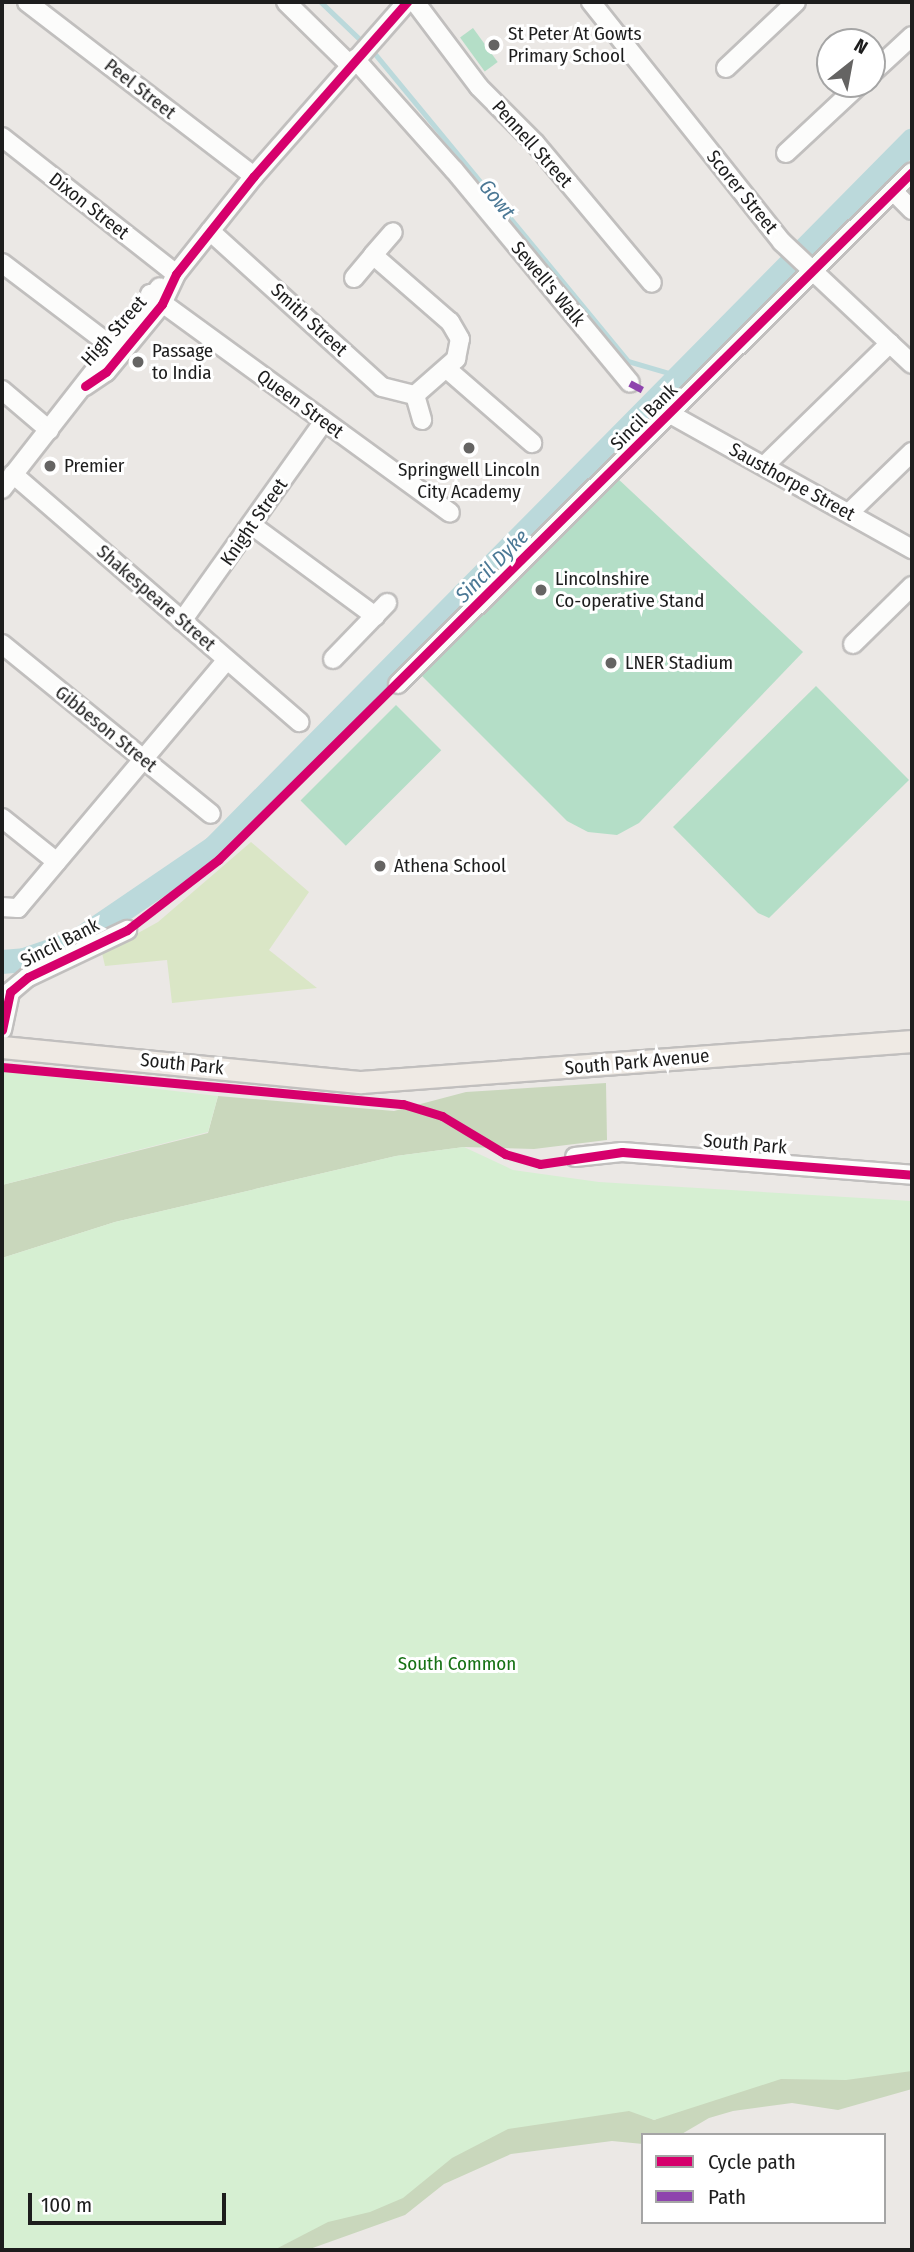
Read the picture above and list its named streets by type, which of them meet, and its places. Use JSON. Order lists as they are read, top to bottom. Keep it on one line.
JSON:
{"streets":{"main road":["South Park Avenue","South Park"],"street":["Peel Street","Pennell Street","Scorer Street","Dixon Street","Sewell's Walk","Smith Street","High Street","Queen Street","Sincil Bank","Sausthorpe Street","Knight Street","Shakespeare Street","Gibbeson Street"]},"crossings":[["Peel Street","High Street"],["Scorer Street","Sincil Bank"],["Dixon Street","High Street"],["Sewell's Walk","High Street"],["Smith Street","High Street"],["High Street","Queen Street"],["Queen Street","Knight Street"],["Sincil Bank","Sausthorpe Street"],["Knight Street","Shakespeare Street"],["South Park Avenue","South Park"]],"water":["Gowt","Sincil Dyke"],"parks":["South Common"],"places":["St Peter At Gowts Primary School","Passage to India","Springwell Lincoln City Academy","Premier","Lincolnshire Co-operative Stand","LNER Stadium","Athena School"],"legend":["Cycle path","Path"],"scale_bar":"100 m","north":"top right"}
